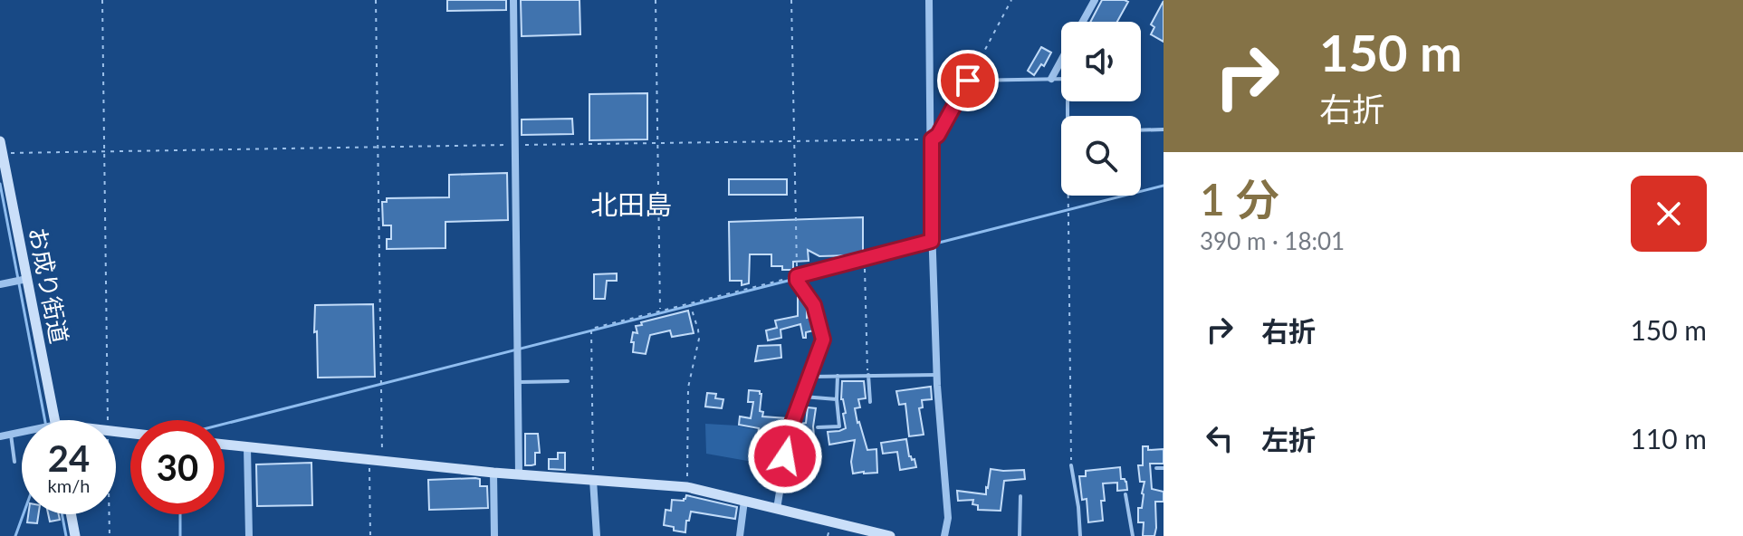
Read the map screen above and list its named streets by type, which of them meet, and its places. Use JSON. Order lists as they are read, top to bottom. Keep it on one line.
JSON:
{"streets":{"street":["お成り街道"]},"districts":["北田島"],"page":{"turn":["150 m","右折"],"heading":["1 分","390 m · 18:01"],"list":[{"name":"右折","value":"150 m"},{"name":"左折","value":"110 m"}],"speed":"24 km/h","limit":"30"}}
